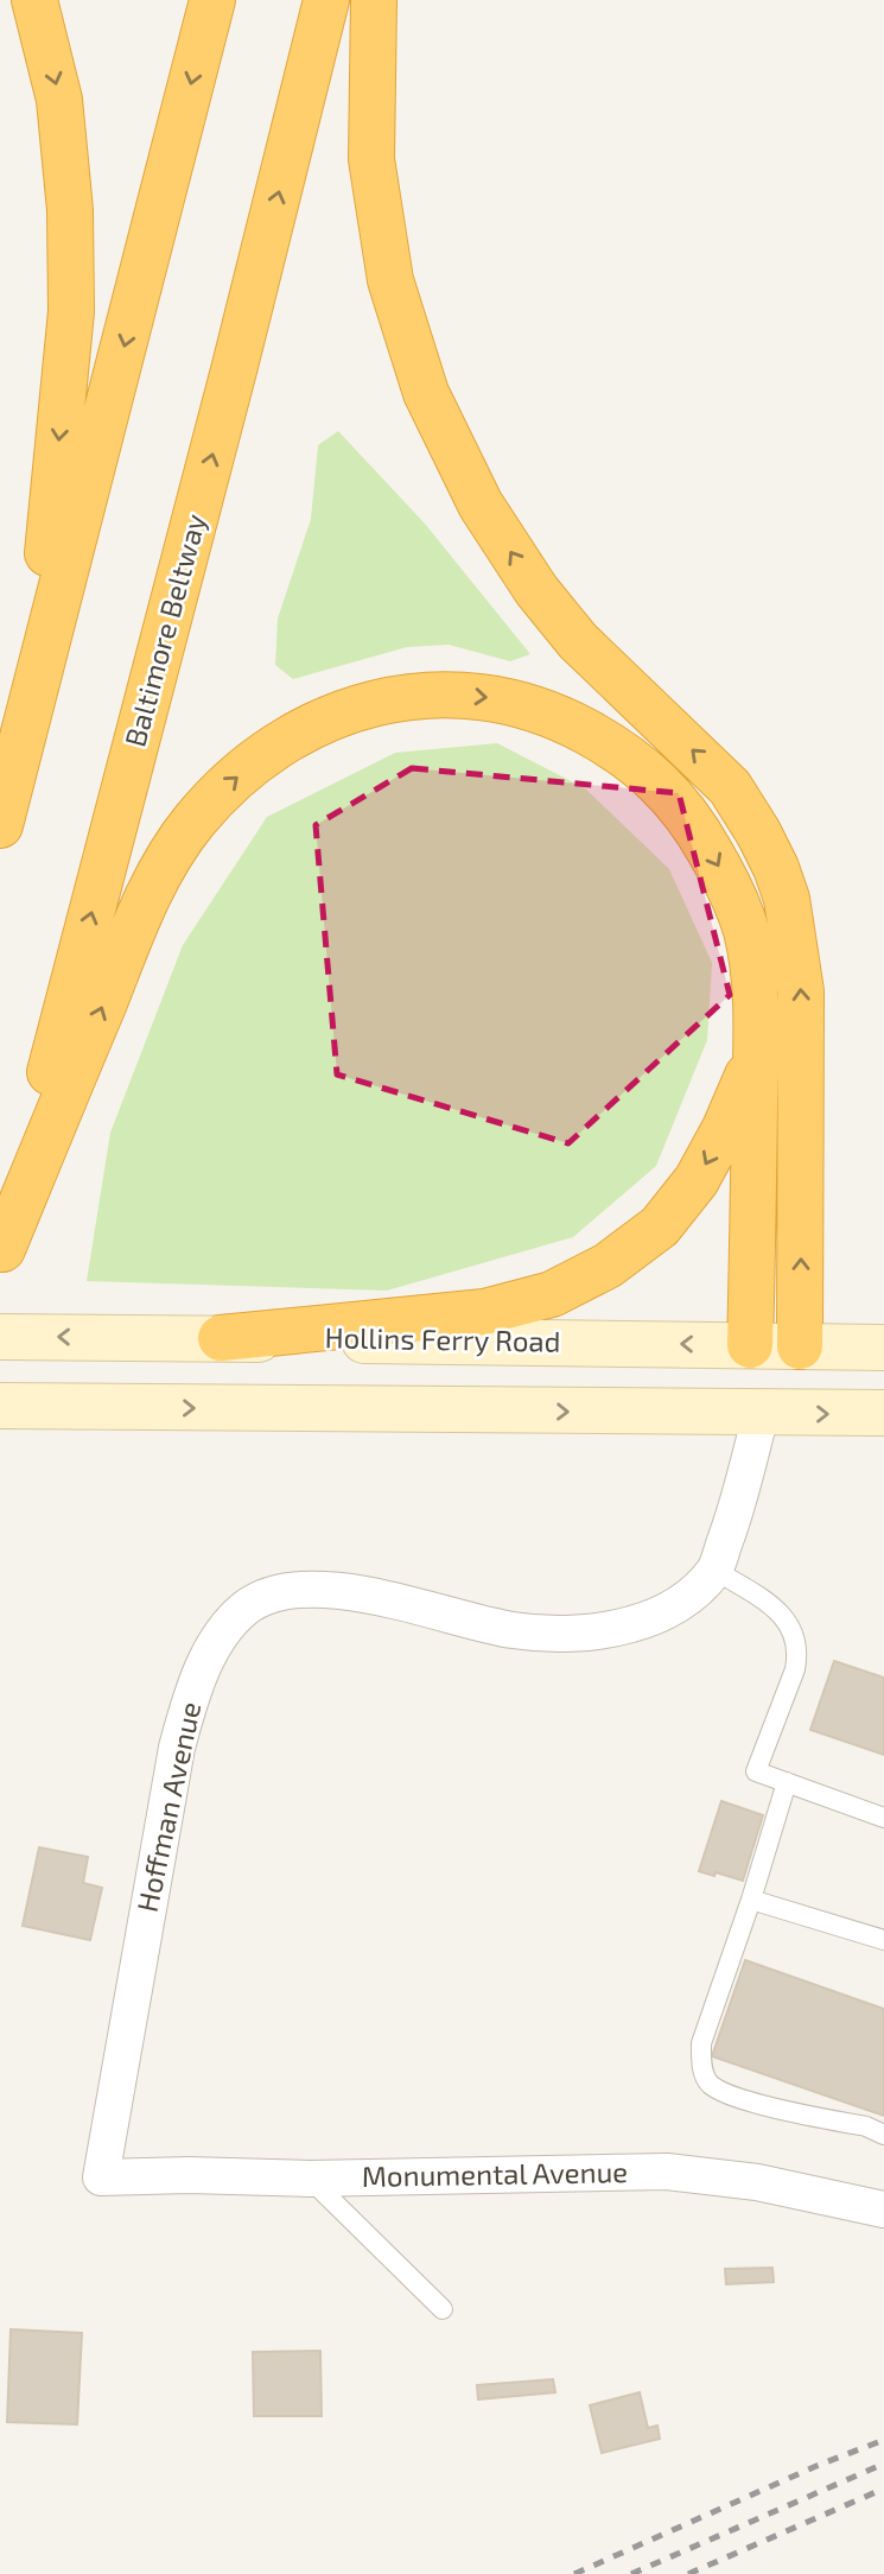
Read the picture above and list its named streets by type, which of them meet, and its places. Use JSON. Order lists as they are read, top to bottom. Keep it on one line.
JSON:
{"streets":{"highway":["Baltimore Beltway"],"street":["Hollins Ferry Road","Hoffman Avenue","Monumental Avenue"]},"crossings":[["Hoffman Avenue","Monumental Avenue"]]}
